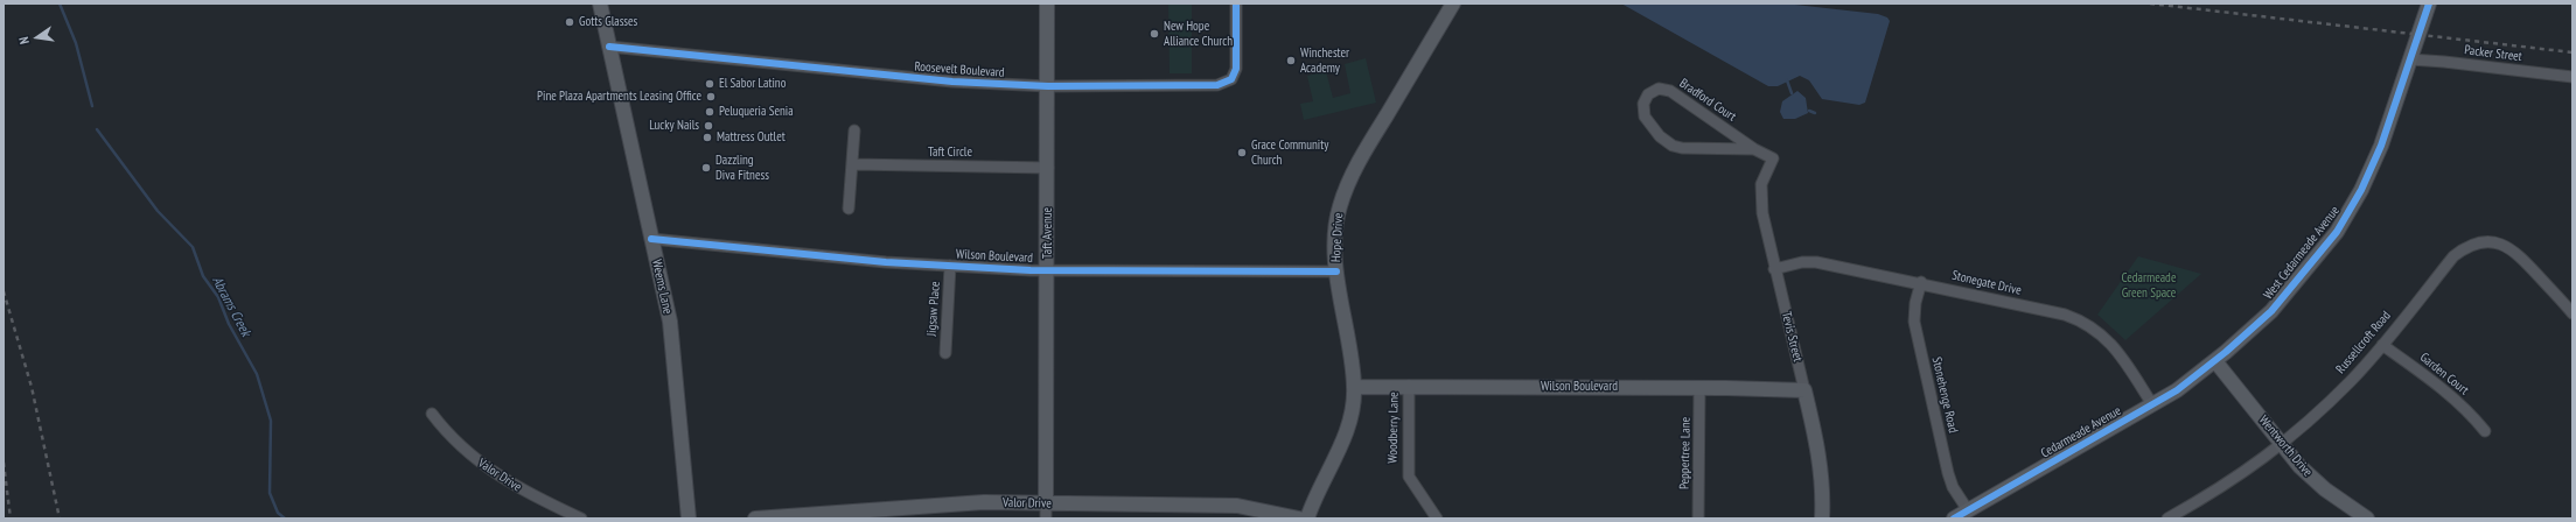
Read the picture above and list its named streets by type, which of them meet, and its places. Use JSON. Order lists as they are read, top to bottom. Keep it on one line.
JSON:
{"streets":{"street":["Packer Street","Roosevelt Boulevard","Bradford Court","Taft Circle","Taft Avenue","Hope Drive","West Cedarmeade Avenue","Wilson Boulevard","Stonegate Drive","Weems Lane","Jigsaw Place","Tevis Street","Russellcroft Road","Garden Court","Stonehenge Road","Woodberry Lane","Cedarmeade Avenue","Wentworth Drive","Peppertree Lane","Valor Drive"]},"crossings":[["Packer Street","West Cedarmeade Avenue"],["Roosevelt Boulevard","Taft Avenue"],["Roosevelt Boulevard","Weems Lane"],["Bradford Court","Tevis Street"],["Taft Circle","Taft Avenue"],["Taft Avenue","Wilson Boulevard"],["Taft Avenue","Valor Drive"],["Hope Drive","Wilson Boulevard"],["West Cedarmeade Avenue","Cedarmeade Avenue"],["West Cedarmeade Avenue","Wentworth Drive"],["Wilson Boulevard","Weems Lane"],["Wilson Boulevard","Jigsaw Place"],["Wilson Boulevard","Tevis Street"],["Wilson Boulevard","Woodberry Lane"],["Wilson Boulevard","Peppertree Lane"],["Stonegate Drive","Tevis Street"],["Stonegate Drive","Stonehenge Road"],["Stonegate Drive","Cedarmeade Avenue"],["Russellcroft Road","Garden Court"],["Russellcroft Road","Wentworth Drive"],["Stonehenge Road","Cedarmeade Avenue"],["Cedarmeade Avenue","Wentworth Drive"]],"water":["Abrams Creek"],"parks":["Cedarmeade Green Space"],"places":["Gotts Glasses","New Hope Alliance Church","Winchester Academy","El Sabor Latino","Pine Plaza Apartments Leasing Office","Peluqueria Senia","Lucky Nails","Mattress Outlet","Grace Community Church","Dazzling Diva Fitness"],"north":"left"}
